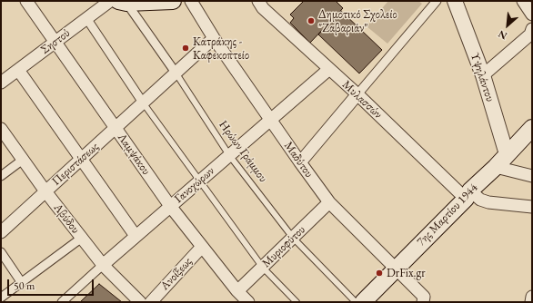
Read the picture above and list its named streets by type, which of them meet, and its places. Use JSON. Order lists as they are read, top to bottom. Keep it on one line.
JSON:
{"streets":{"main road":["7ης Μαρτίου 1944"],"street":["Σηστού","Υψηλάντου","Μυλασσών","Ηρώων Γράμμου","Λαμψάκου","Μαδύτου","Περιστάσεως","Γανοχώρων","Αβύδου","Μυριοφύτου","Ανοίξεως"]},"crossings":[["Σηστού","Λαμψάκου"],["Υψηλάντου","7ης Μαρτίου 1944"],["Μυλασσών","Γανοχώρων"],["Μυλασσών","7ης Μαρτίου 1944"],["Ηρώων Γράμμου","Περιστάσεως"],["Ηρώων Γράμμου","Γανοχώρων"],["Ηρώων Γράμμου","Μυριοφύτου"],["Λαμψάκου","Περιστάσεως"],["Λαμψάκου","Γανοχώρων"],["Λαμψάκου","Μυριοφύτου"],["Λαμψάκου","Ανοίξεως"],["Μαδύτου","Περιστάσεως"],["Μαδύτου","Γανοχώρων"],["Μαδύτου","7ης Μαρτίου 1944"],["Μαδύτου","Μυριοφύτου"],["Περιστάσεως","Αβύδου"],["Γανοχώρων","Αβύδου"]],"places":["Δημοτικό Σχολείο \"Ζαβαριάν\"","Κατράκης - Καφεκοπτείο","DrFix.gr"],"scale_bar":"50 m","north":"bottom left"}
